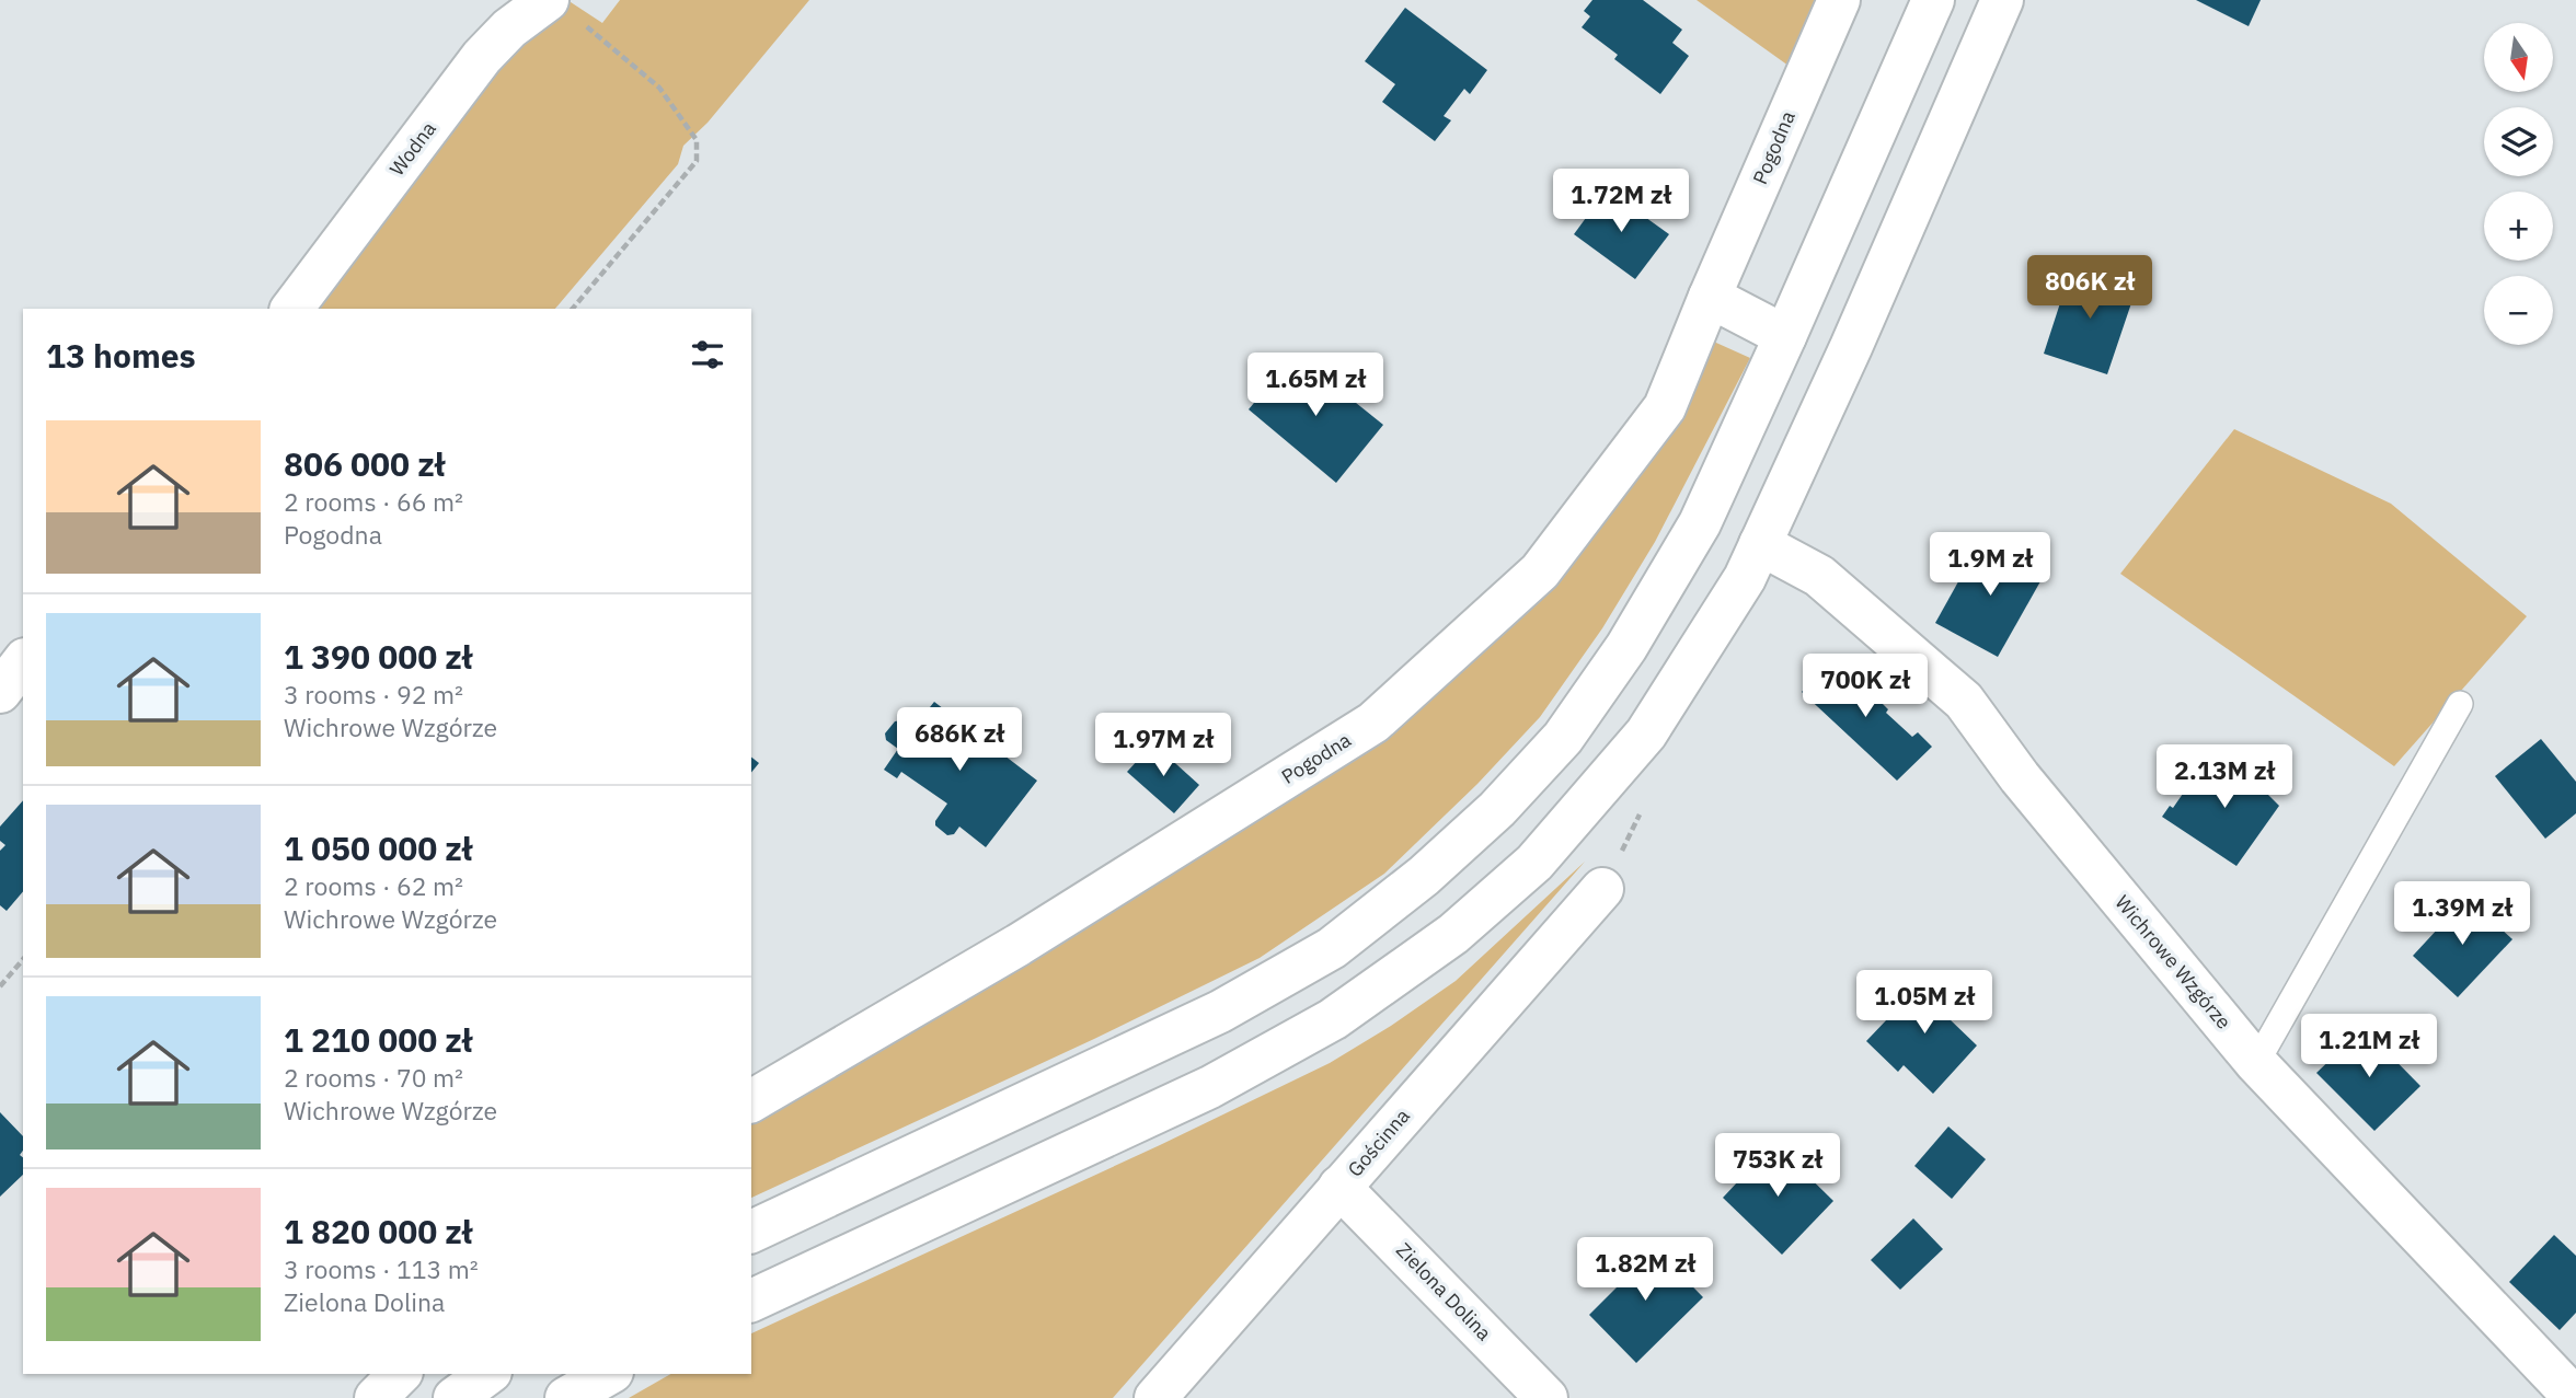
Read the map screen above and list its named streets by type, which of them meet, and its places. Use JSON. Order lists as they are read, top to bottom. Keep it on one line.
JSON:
{"streets":{"street":["Pogodna","Wodna","Wichrowe Wzgórze","Gościnna","Zielona Dolina"]},"crossings":[["Gościnna","Zielona Dolina"]],"north":"bottom","page":{"map_buttons":["+","−"],"price":["1.72M zł","806K zł","1.65M zł","1.9M zł","700K zł","686K zł","1.97M zł","2.13M zł","1.39M zł","1.05M zł","1.21M zł","753K zł","1.82M zł"],"heading":"13 homes","list":[{"name":"806 000 zł","note":"2 rooms · 66 m² · Pogodna"},{"name":"1 390 000 zł","note":"3 rooms · 92 m² · Wichrowe Wzgórze"},{"name":"1 050 000 zł","note":"2 rooms · 62 m² · Wichrowe Wzgórze"},{"name":"1 210 000 zł","note":"2 rooms · 70 m² · Wichrowe Wzgórze"},{"name":"1 820 000 zł","note":"3 rooms · 113 m² · Zielona Dolina"}]}}
